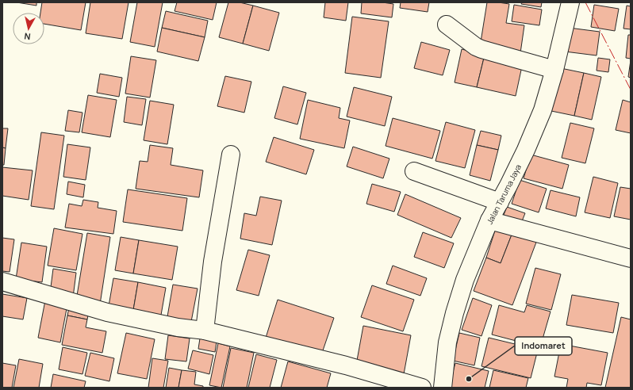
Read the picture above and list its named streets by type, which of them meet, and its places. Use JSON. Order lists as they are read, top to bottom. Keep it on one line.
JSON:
{"streets":{"street":["Jalan Taruma Jaya"]},"places":["Indomaret"],"north":"bottom"}
